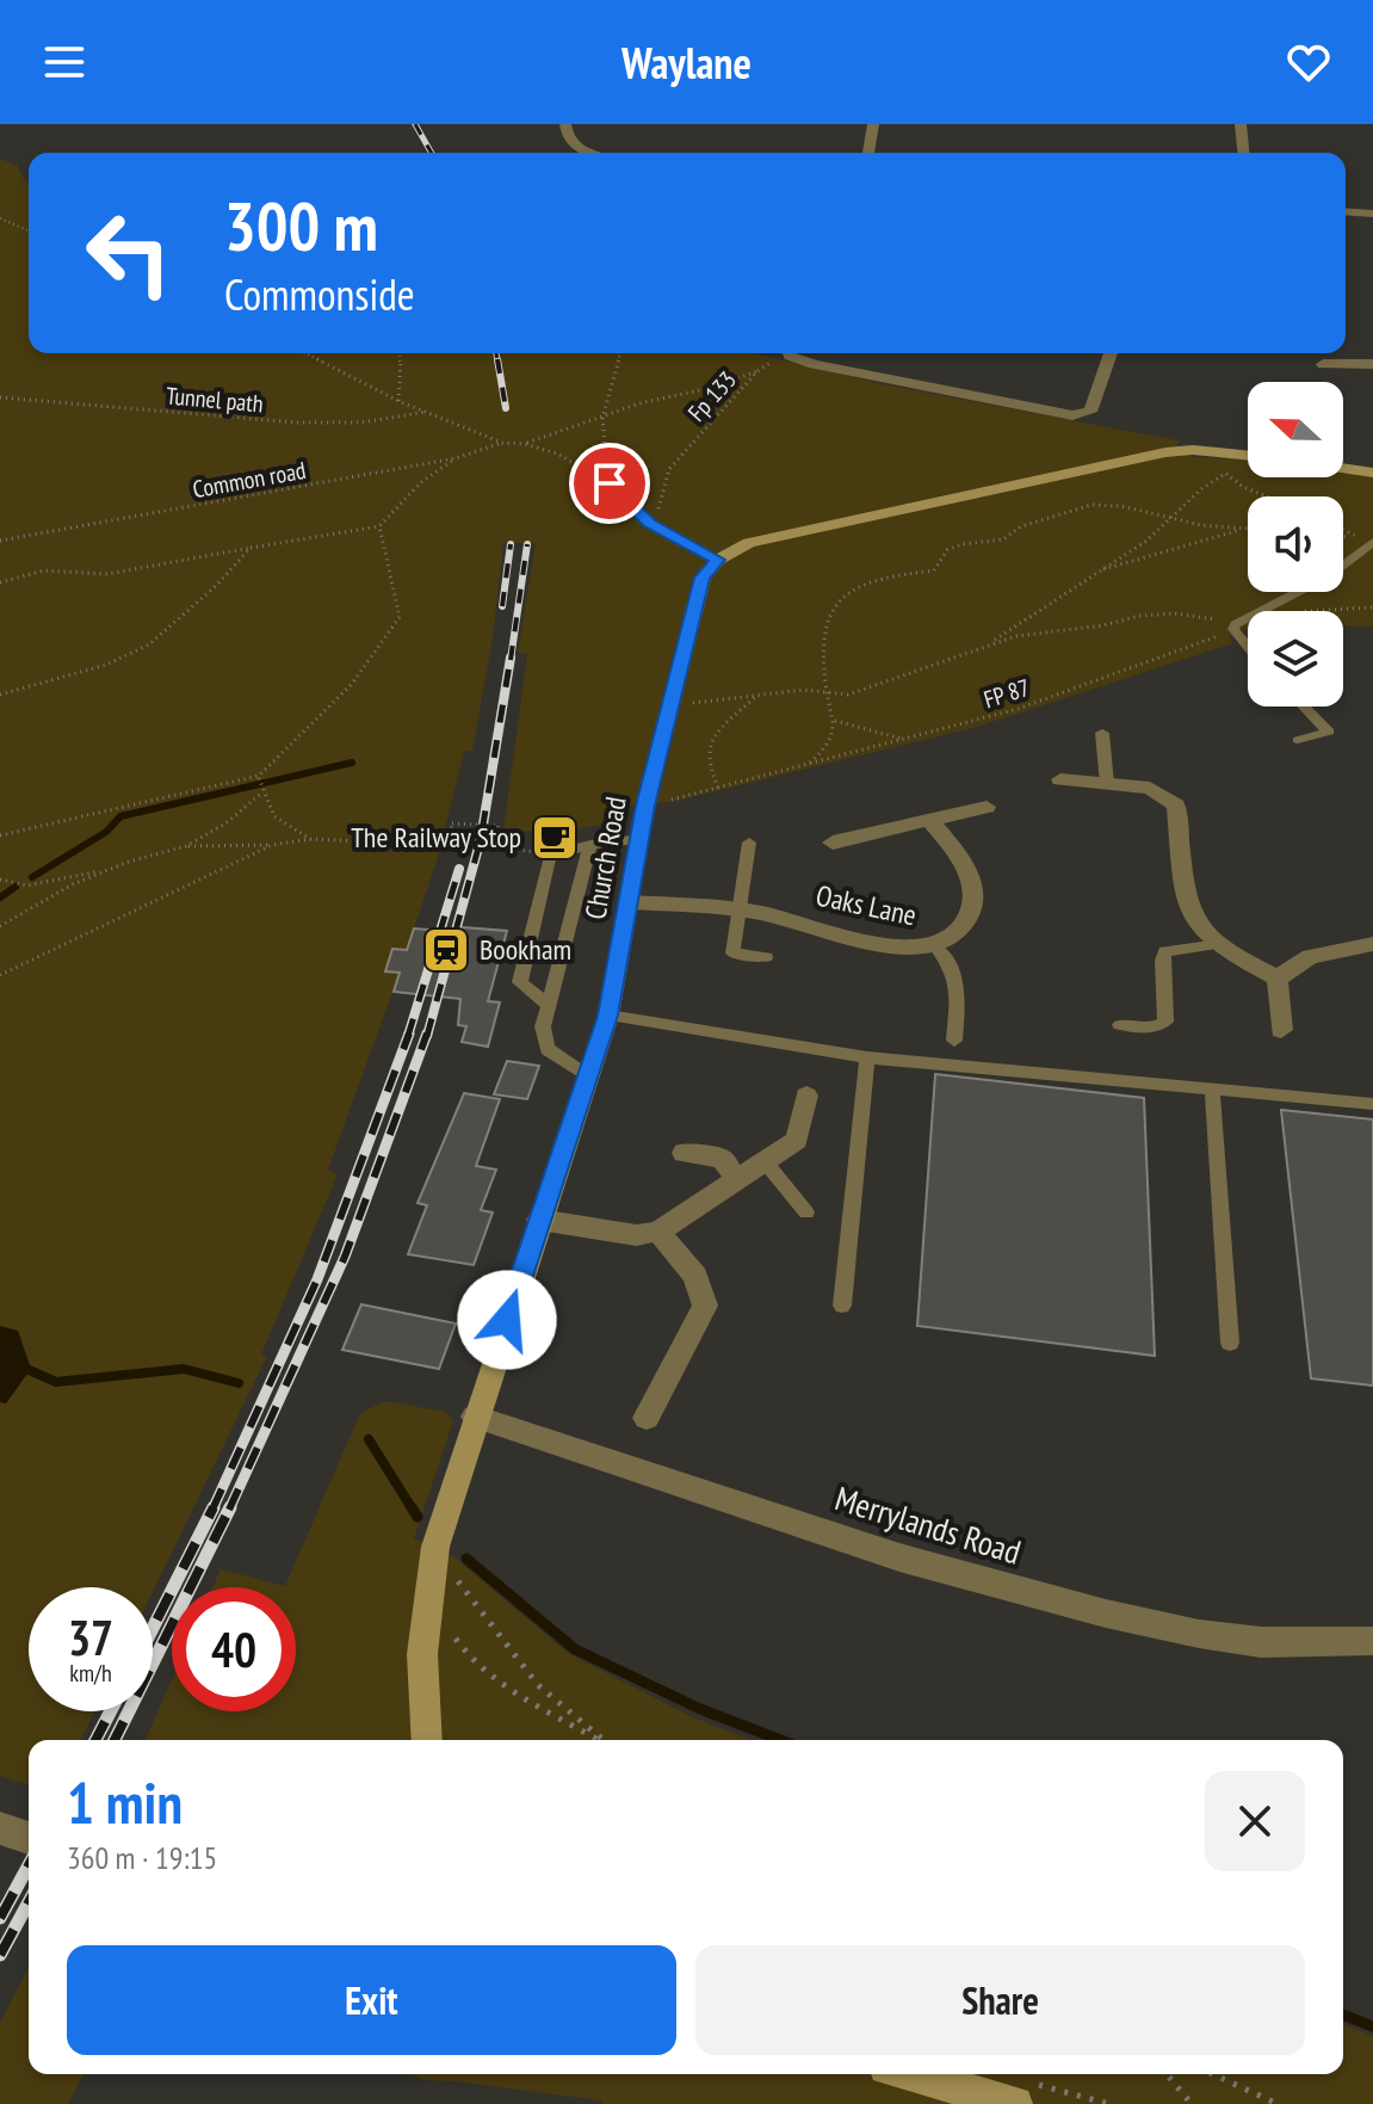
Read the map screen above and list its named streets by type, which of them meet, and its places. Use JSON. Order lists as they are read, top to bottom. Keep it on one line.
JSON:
{"streets":{"street":["Church Road","Oaks Lane","Merrylands Road"],"path":["Fp 133","Tunnel path","Common road","FP 87"]},"crossings":[["FP 87","Church Road"],["Church Road","Oaks Lane"],["Church Road","Merrylands Road"]],"places":{"cafe":["The Railway Stop"],"station":["Bookham"]},"north":"left","page":{"header":"Waylane","turn":["300 m","Commonside"],"speed":"37 km/h","limit":"40","heading":["1 min","360 m · 19:15"],"buttons":["Exit","Share"]}}
